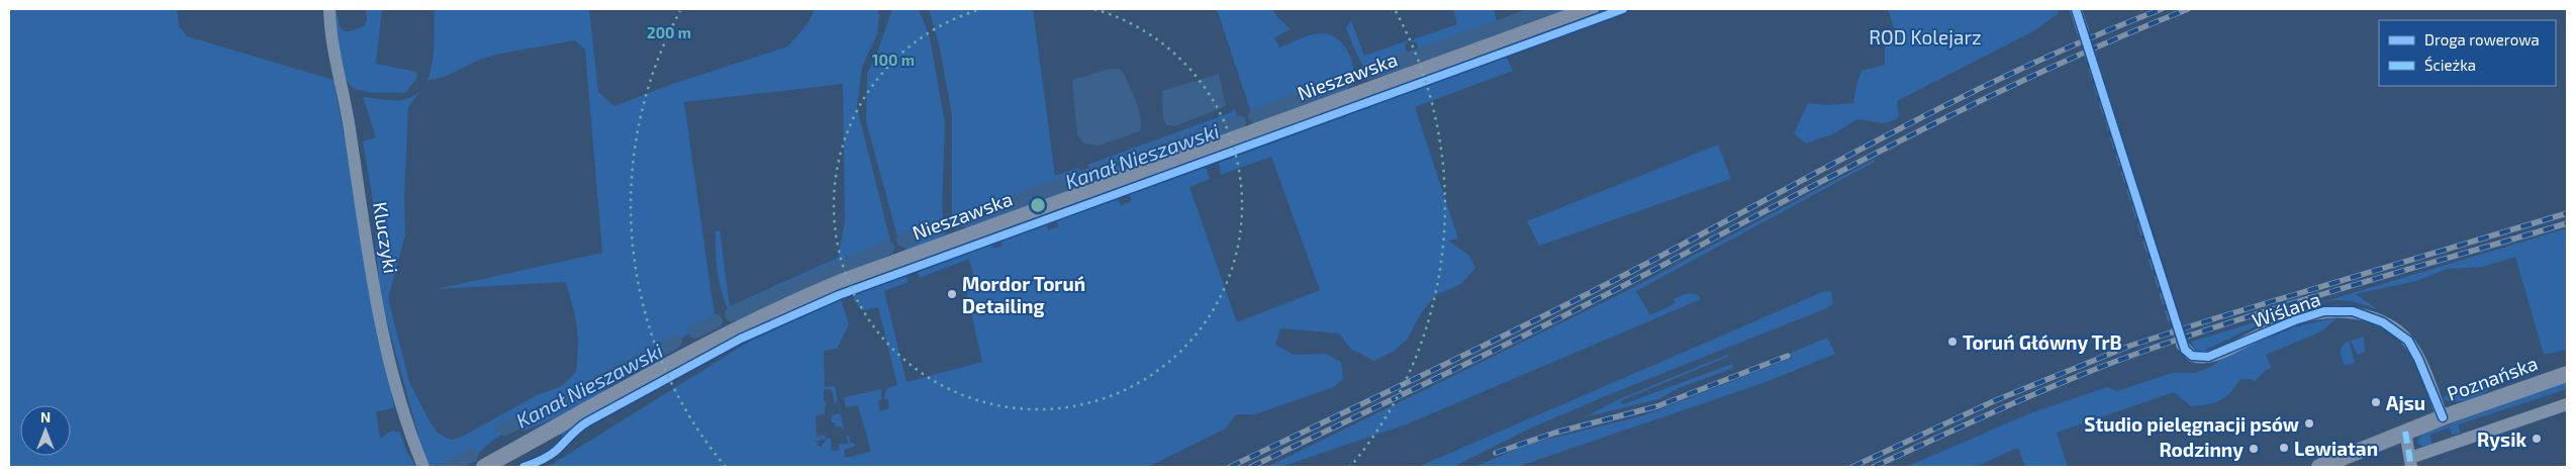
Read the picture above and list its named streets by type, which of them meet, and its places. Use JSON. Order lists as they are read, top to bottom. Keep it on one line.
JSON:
{"streets":{"main road":["Nieszawska","Poznańska"],"street":["Kluczyki","Wiślana"]},"crossings":[["Wiślana","Poznańska"]],"water":["Kanał Nieszawski"],"parks":["ROD Kolejarz"],"places":["Mordor Toruń Detailing","Toruń Główny TrB","Ajsu","Studio pielęgnacji psów","Rysik","Lewiatan","Rodzinny"],"legend":["Droga rowerowa","Ścieżka"],"north":"top","rings":["200 m","100 m"]}
